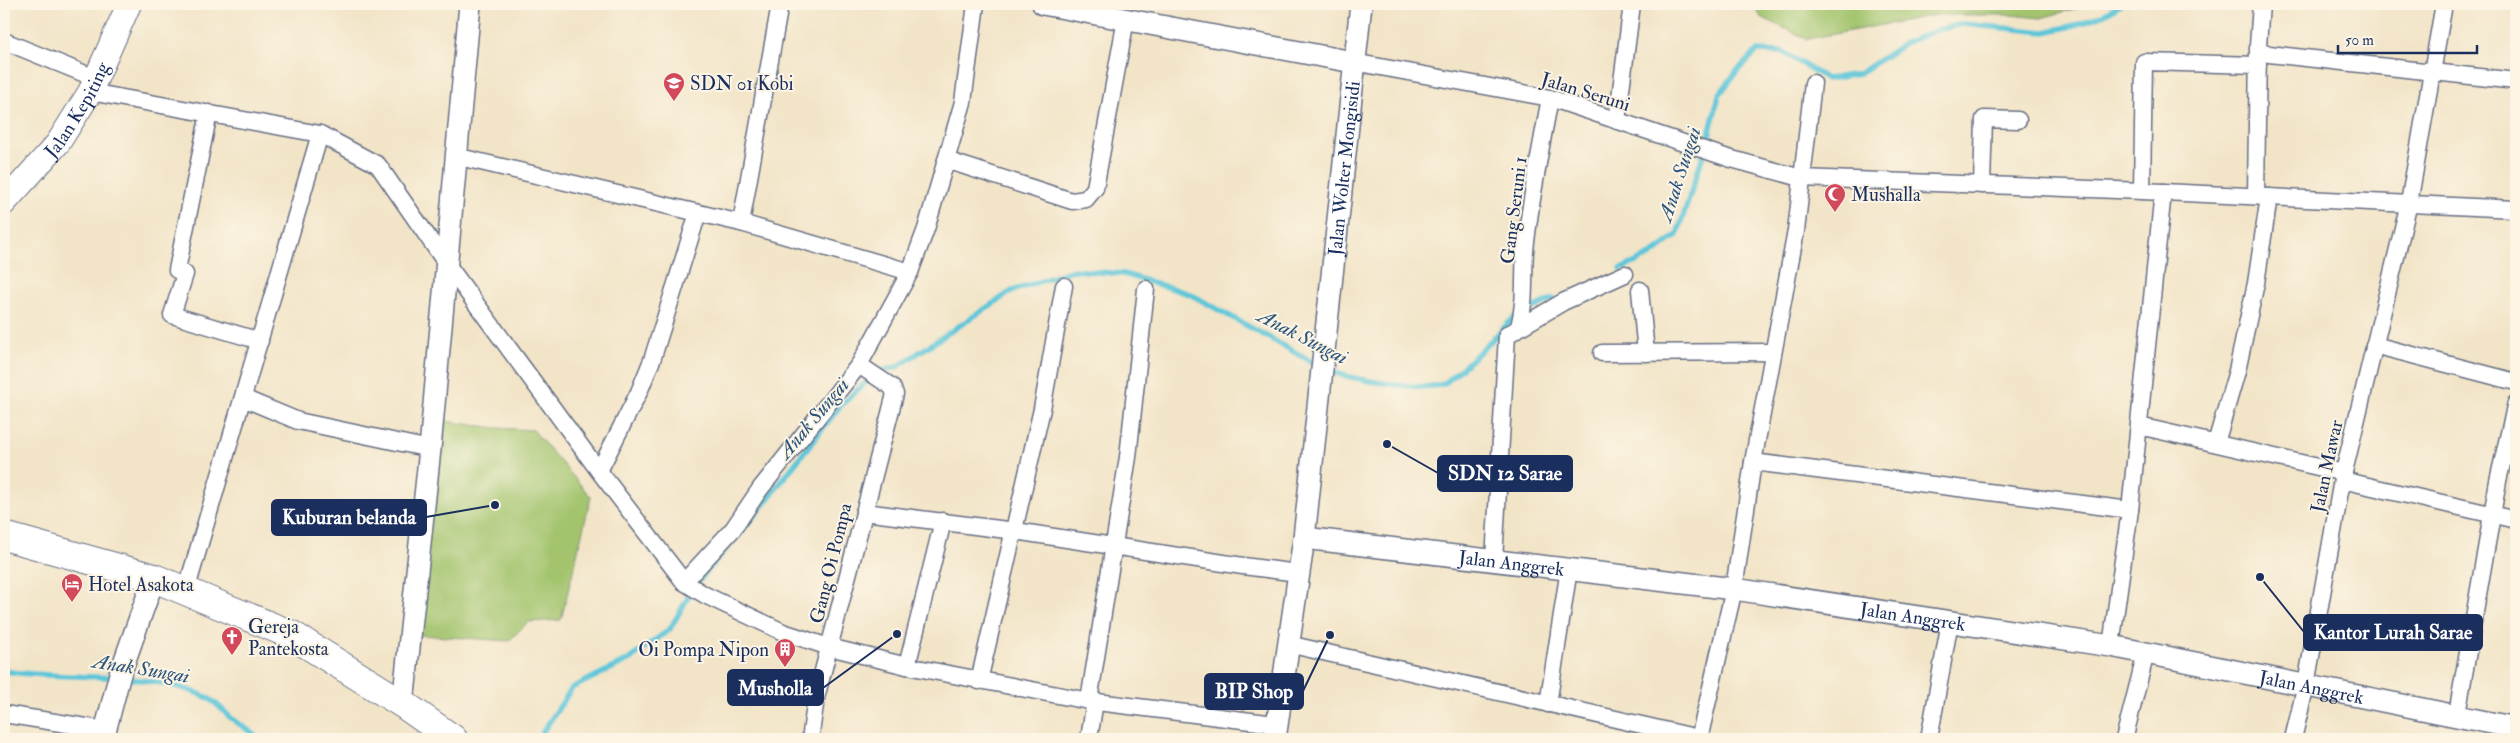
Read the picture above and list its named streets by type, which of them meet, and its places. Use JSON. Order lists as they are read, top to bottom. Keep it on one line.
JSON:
{"streets":{"main road":["Jalan Kepiting"],"street":["Jalan Seruni","Jalan Wolter Mongisidi","Gang Seruni 1","Jalan Mawar","Jalan Anggrek","Gang Oi Pompa"]},"crossings":[["Jalan Seruni","Jalan Wolter Mongisidi"],["Jalan Seruni","Gang Seruni 1"],["Jalan Seruni","Jalan Mawar"],["Jalan Wolter Mongisidi","Jalan Anggrek"],["Jalan Mawar","Jalan Anggrek"]],"water":["Anak Sungai"],"places":{"school or university":["SDN 01 Kobi"],"mosque":["Mushalla"],"other":["SDN 12 Sarae","Kuburan belanda","Kantor Lurah Sarae","Musholla","BIP Shop"],"hotel":["Hotel Asakota"],"church":["Gereja Pantekosta"],"building":["Oi Pompa Nipon"]},"scale_bar":"50 m"}
